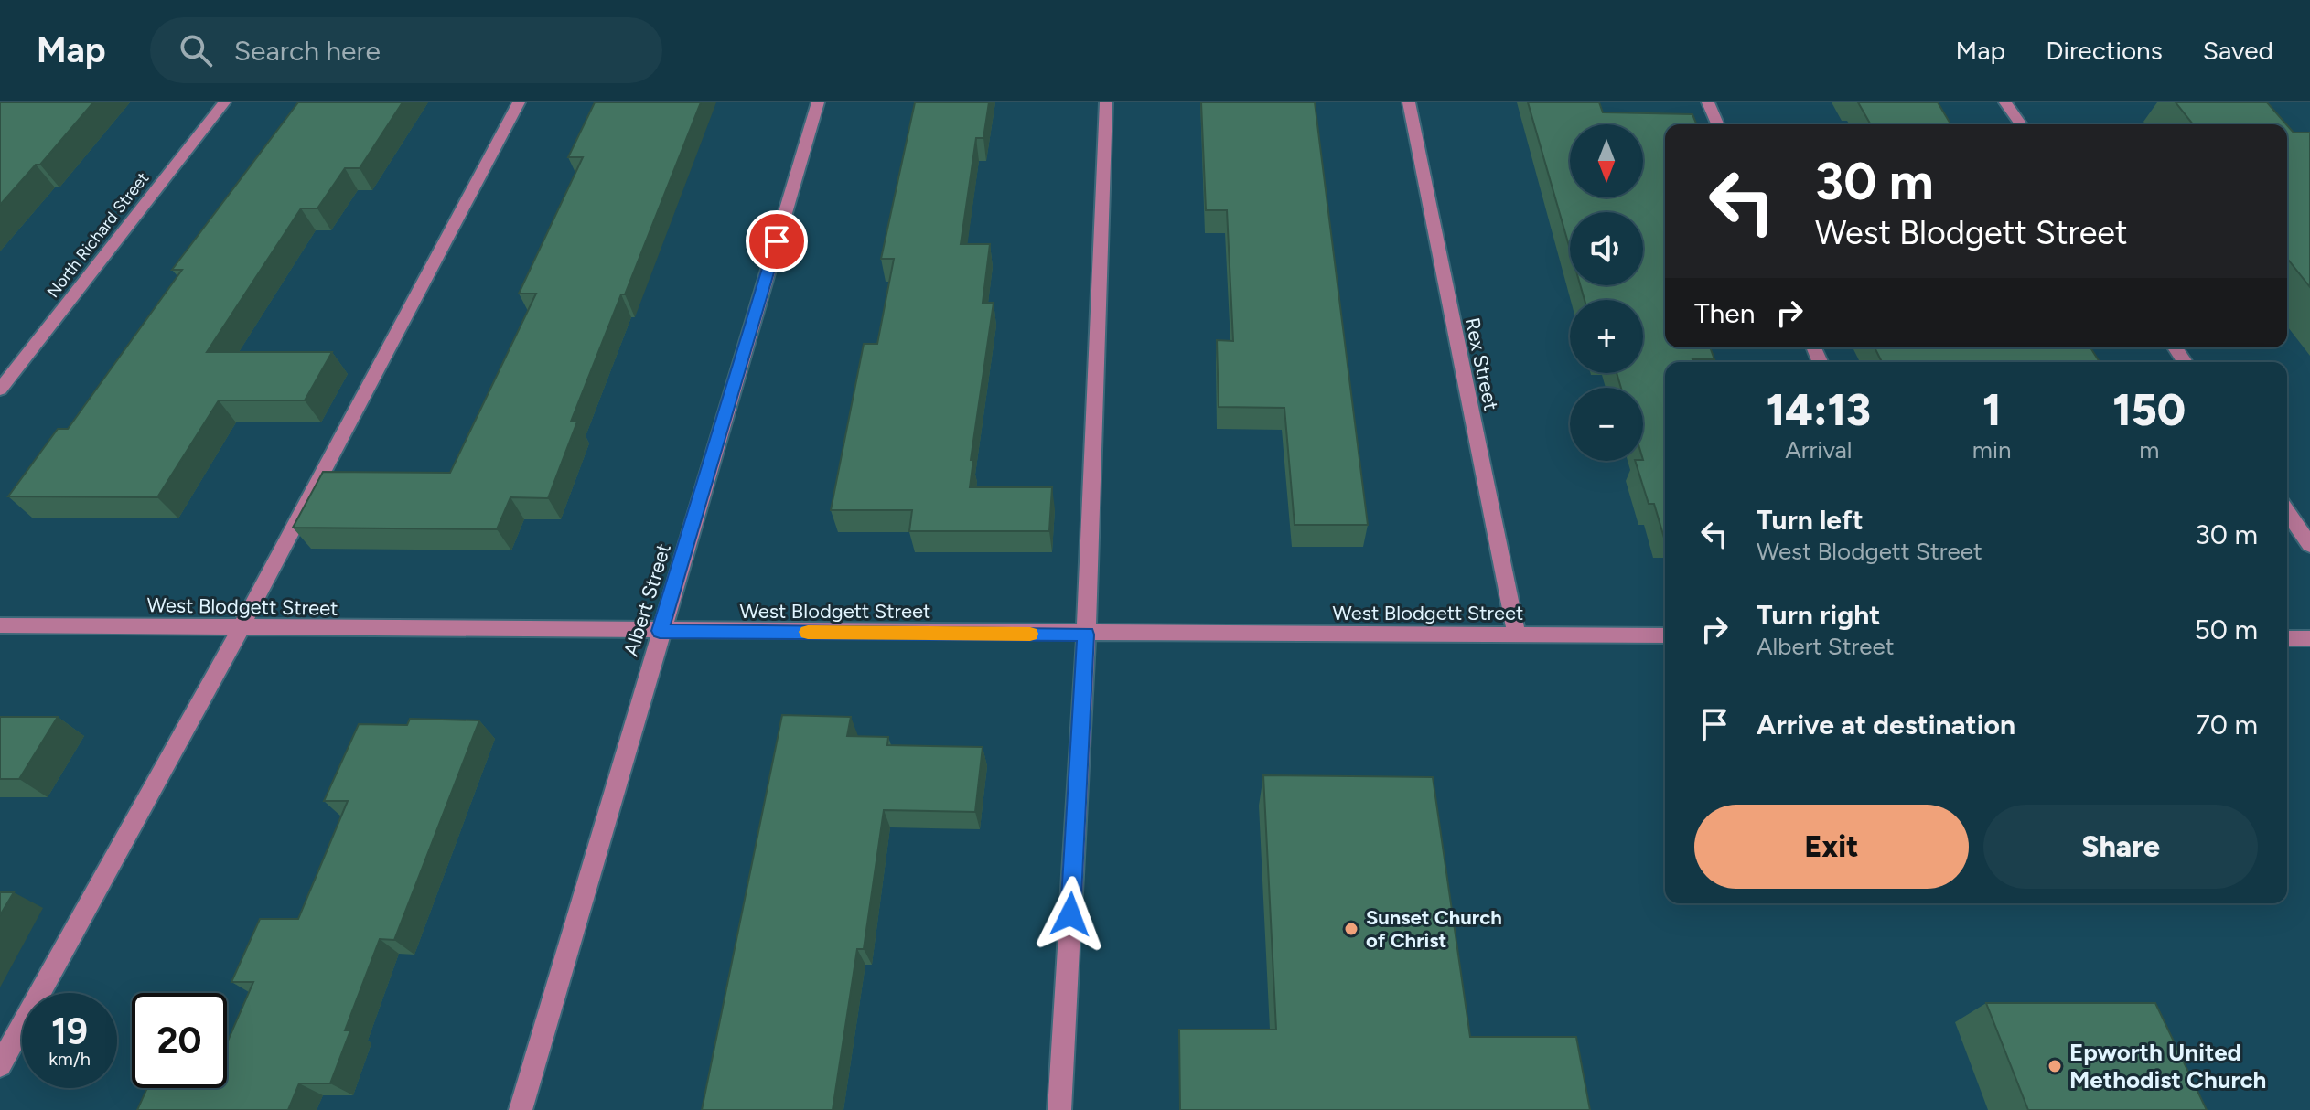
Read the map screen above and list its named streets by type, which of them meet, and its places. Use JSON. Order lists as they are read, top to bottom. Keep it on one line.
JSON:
{"streets":{"street":["North Richard Street","Rex Street","Albert Street","West Blodgett Street"]},"crossings":[["Rex Street","West Blodgett Street"],["Albert Street","West Blodgett Street"]],"places":["Sunset Church of Christ","Epworth United Methodist Church"],"north":"bottom","page":{"header":"Map","search":"Search here","nav":["Map","Directions","Saved"],"map_buttons":["+","−"],"turn":["30 m","West Blodgett Street"],"then":"Then","eta":["14:13","Arrival","1","min","150","m"],"list":[{"name":"Turn left","note":"West Blodgett Street","value":"30 m"},{"name":"Turn right","note":"Albert Street","value":"50 m"},{"name":"Arrive at destination","value":"70 m"}],"buttons":["Exit","Share"],"speed":"19 km/h","limit":"20"}}
